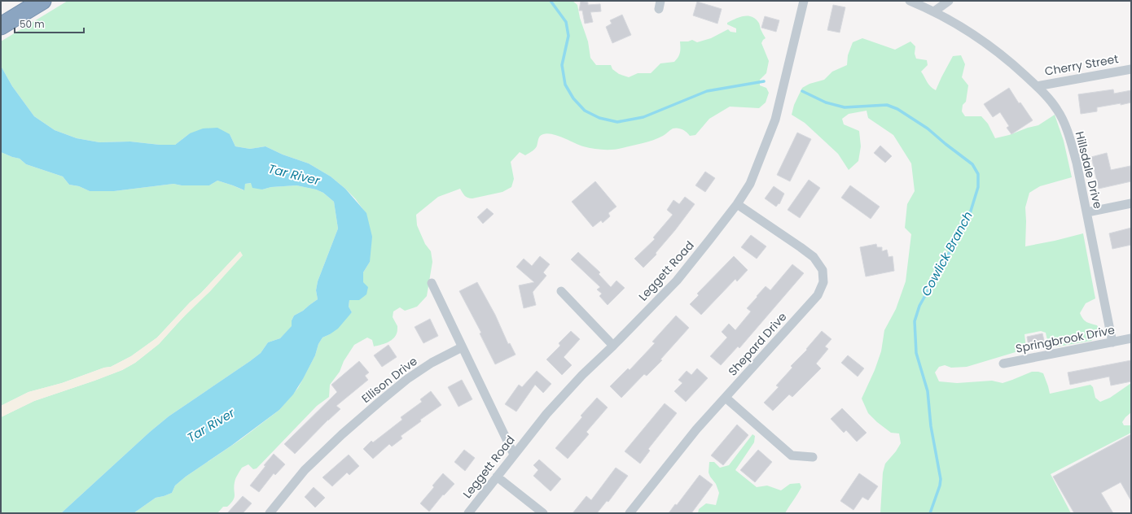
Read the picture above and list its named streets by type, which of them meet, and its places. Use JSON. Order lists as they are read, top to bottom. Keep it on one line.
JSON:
{"streets":{"street":["Cherry Street","Hillsdale Drive","Leggett Road","Springbrook Drive","Shepard Drive","Ellison Drive"]},"crossings":[["Cherry Street","Hillsdale Drive"],["Hillsdale Drive","Springbrook Drive"],["Leggett Road","Shepard Drive"]],"water":["Tar River","Cowlick Branch"],"scale_bar":"50 m"}
